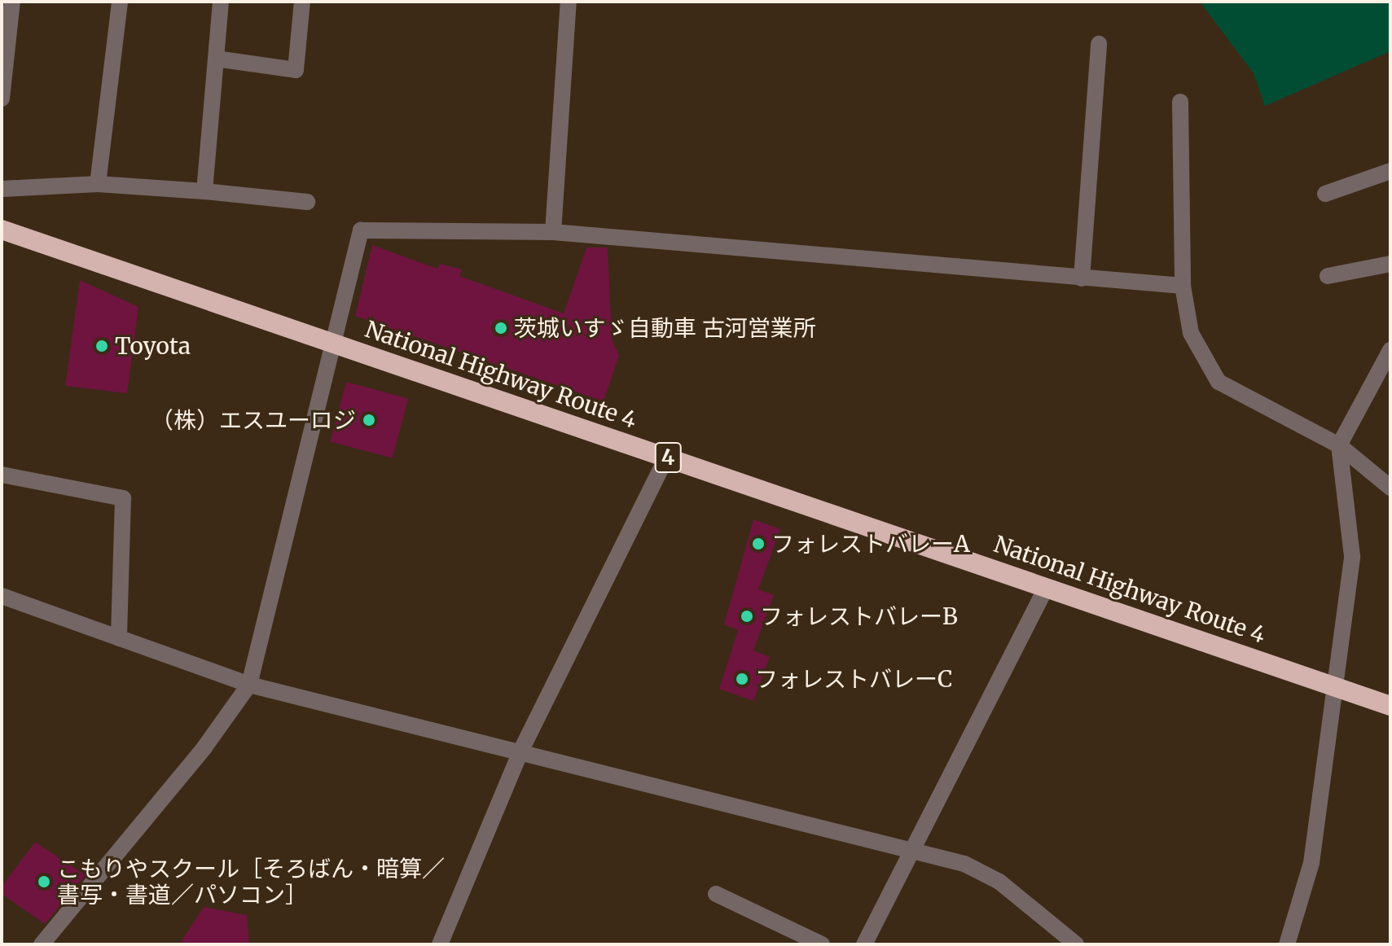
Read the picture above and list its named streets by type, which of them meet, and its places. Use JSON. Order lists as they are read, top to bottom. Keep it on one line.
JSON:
{"streets":{"highway":["National Highway Route 4","4"]},"places":["茨城いすゞ自動車 古河営業所","Toyota","（株）エスユーロジ","フォレストバレーA","フォレストバレーB","フォレストバレーC","こもりやスクール［そろばん・暗算／ 書写・書道／パソコン］"]}
